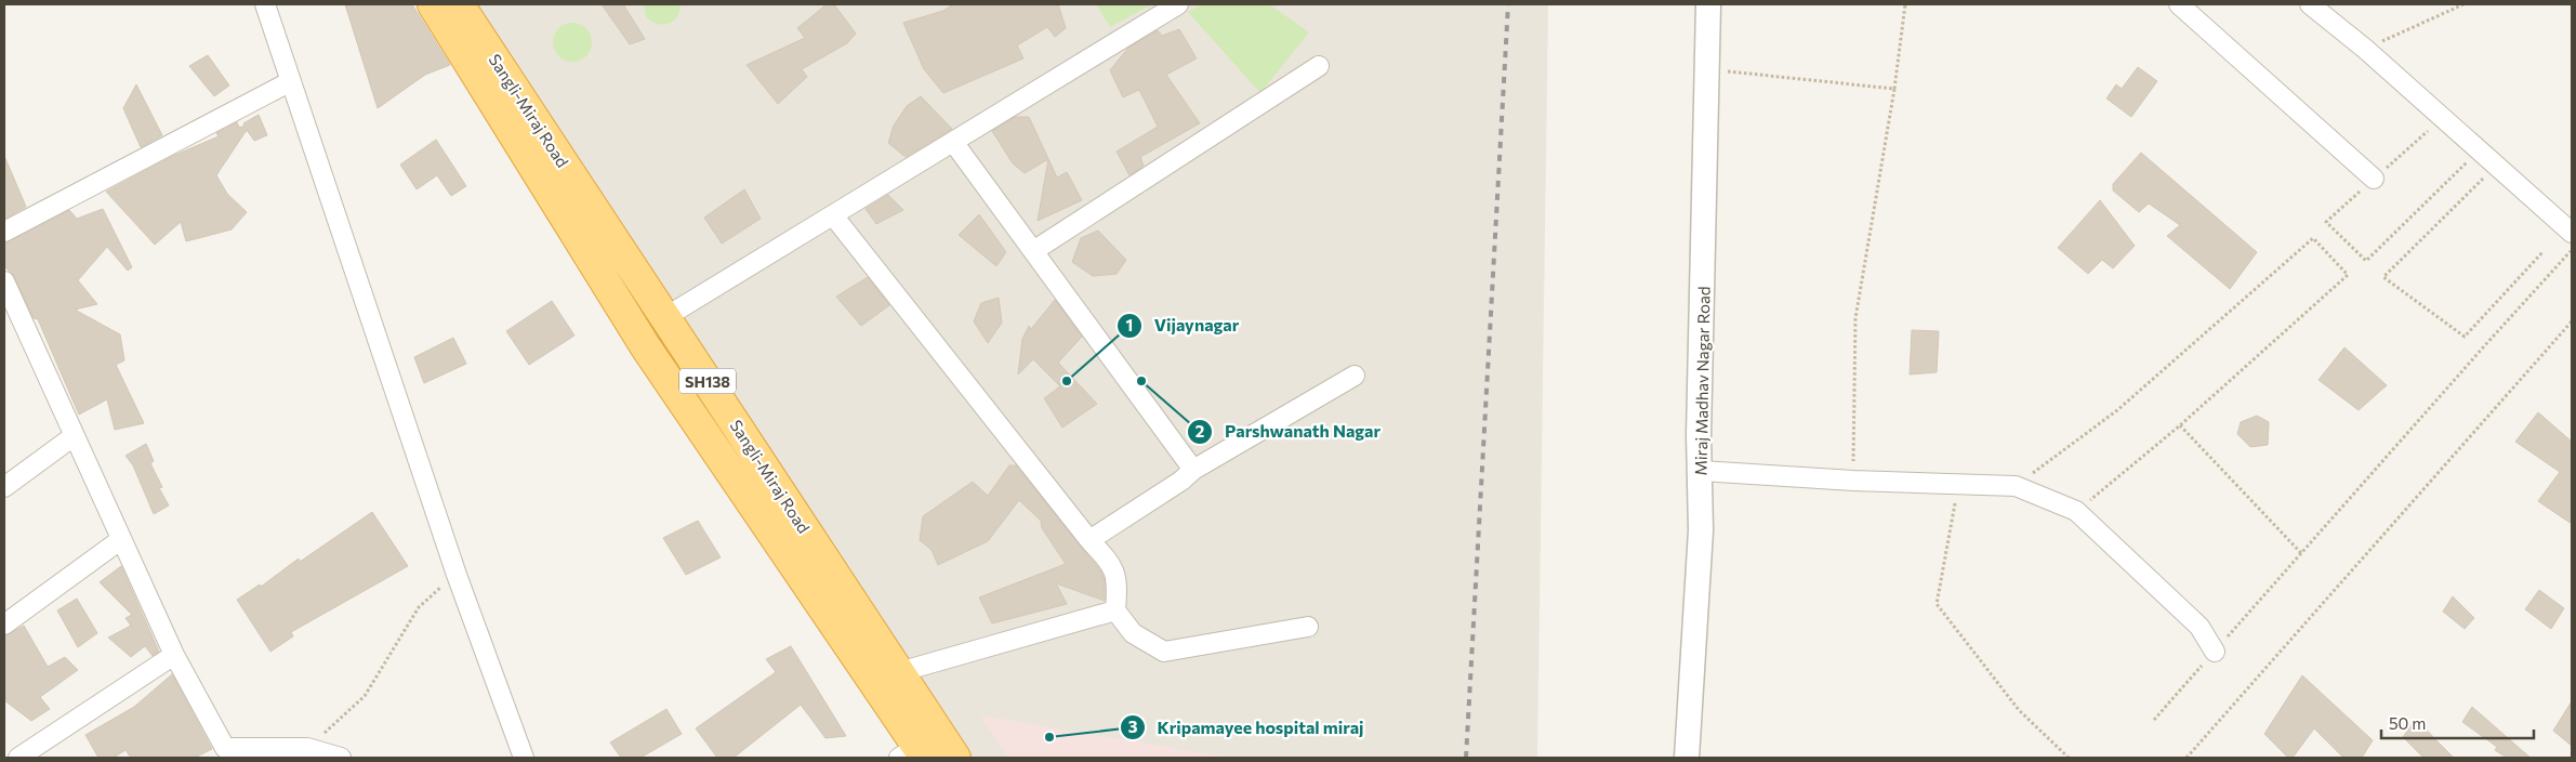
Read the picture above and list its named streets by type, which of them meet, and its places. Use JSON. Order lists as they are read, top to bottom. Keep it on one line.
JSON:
{"streets":{"highway":["Sangli-Miraj Road","SH138"],"street":["Miraj Madhav Nagar Road"]},"places":["Vijaynagar","Parshwanath Nagar","Kripamayee hospital miraj"],"scale_bar":"50 m"}
